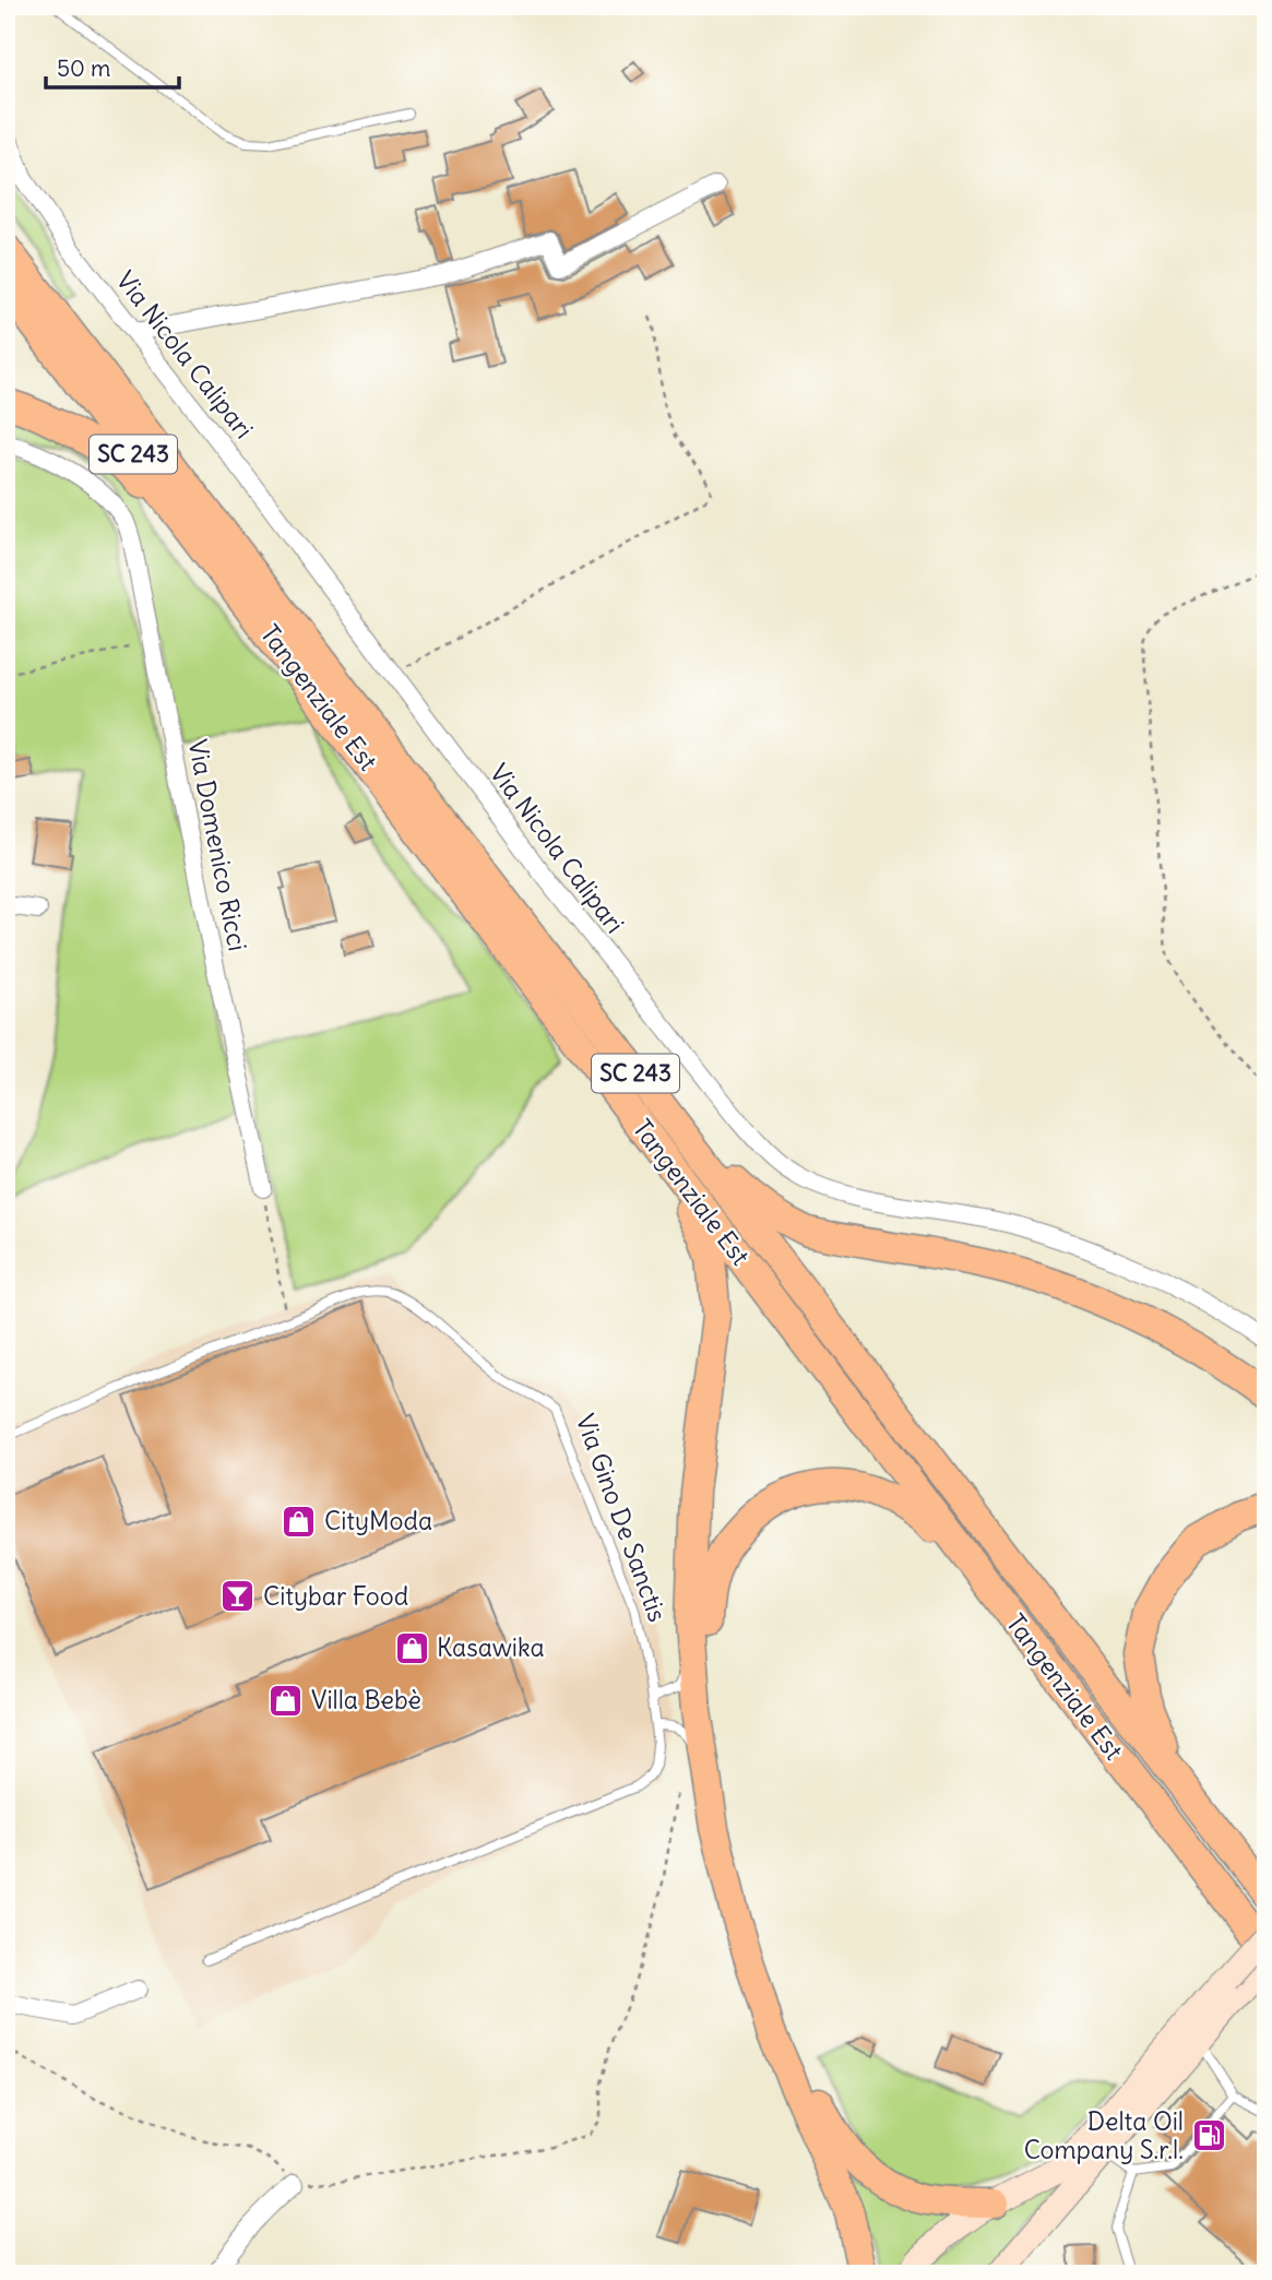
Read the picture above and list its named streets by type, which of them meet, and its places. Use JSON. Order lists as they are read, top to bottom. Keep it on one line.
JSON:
{"streets":{"highway":["SC 243","Tangenziale Est"],"street":["Via Nicola Calipari","Via Domenico Ricci"],"lane":["Via Gino De Sanctis"]},"places":{"shop":["CityModa","Kasawika","Villa Bebè"],"bar":["Citybar Food"],"fuel station":["Delta Oil Company S.r.l."]},"scale_bar":"50 m"}
